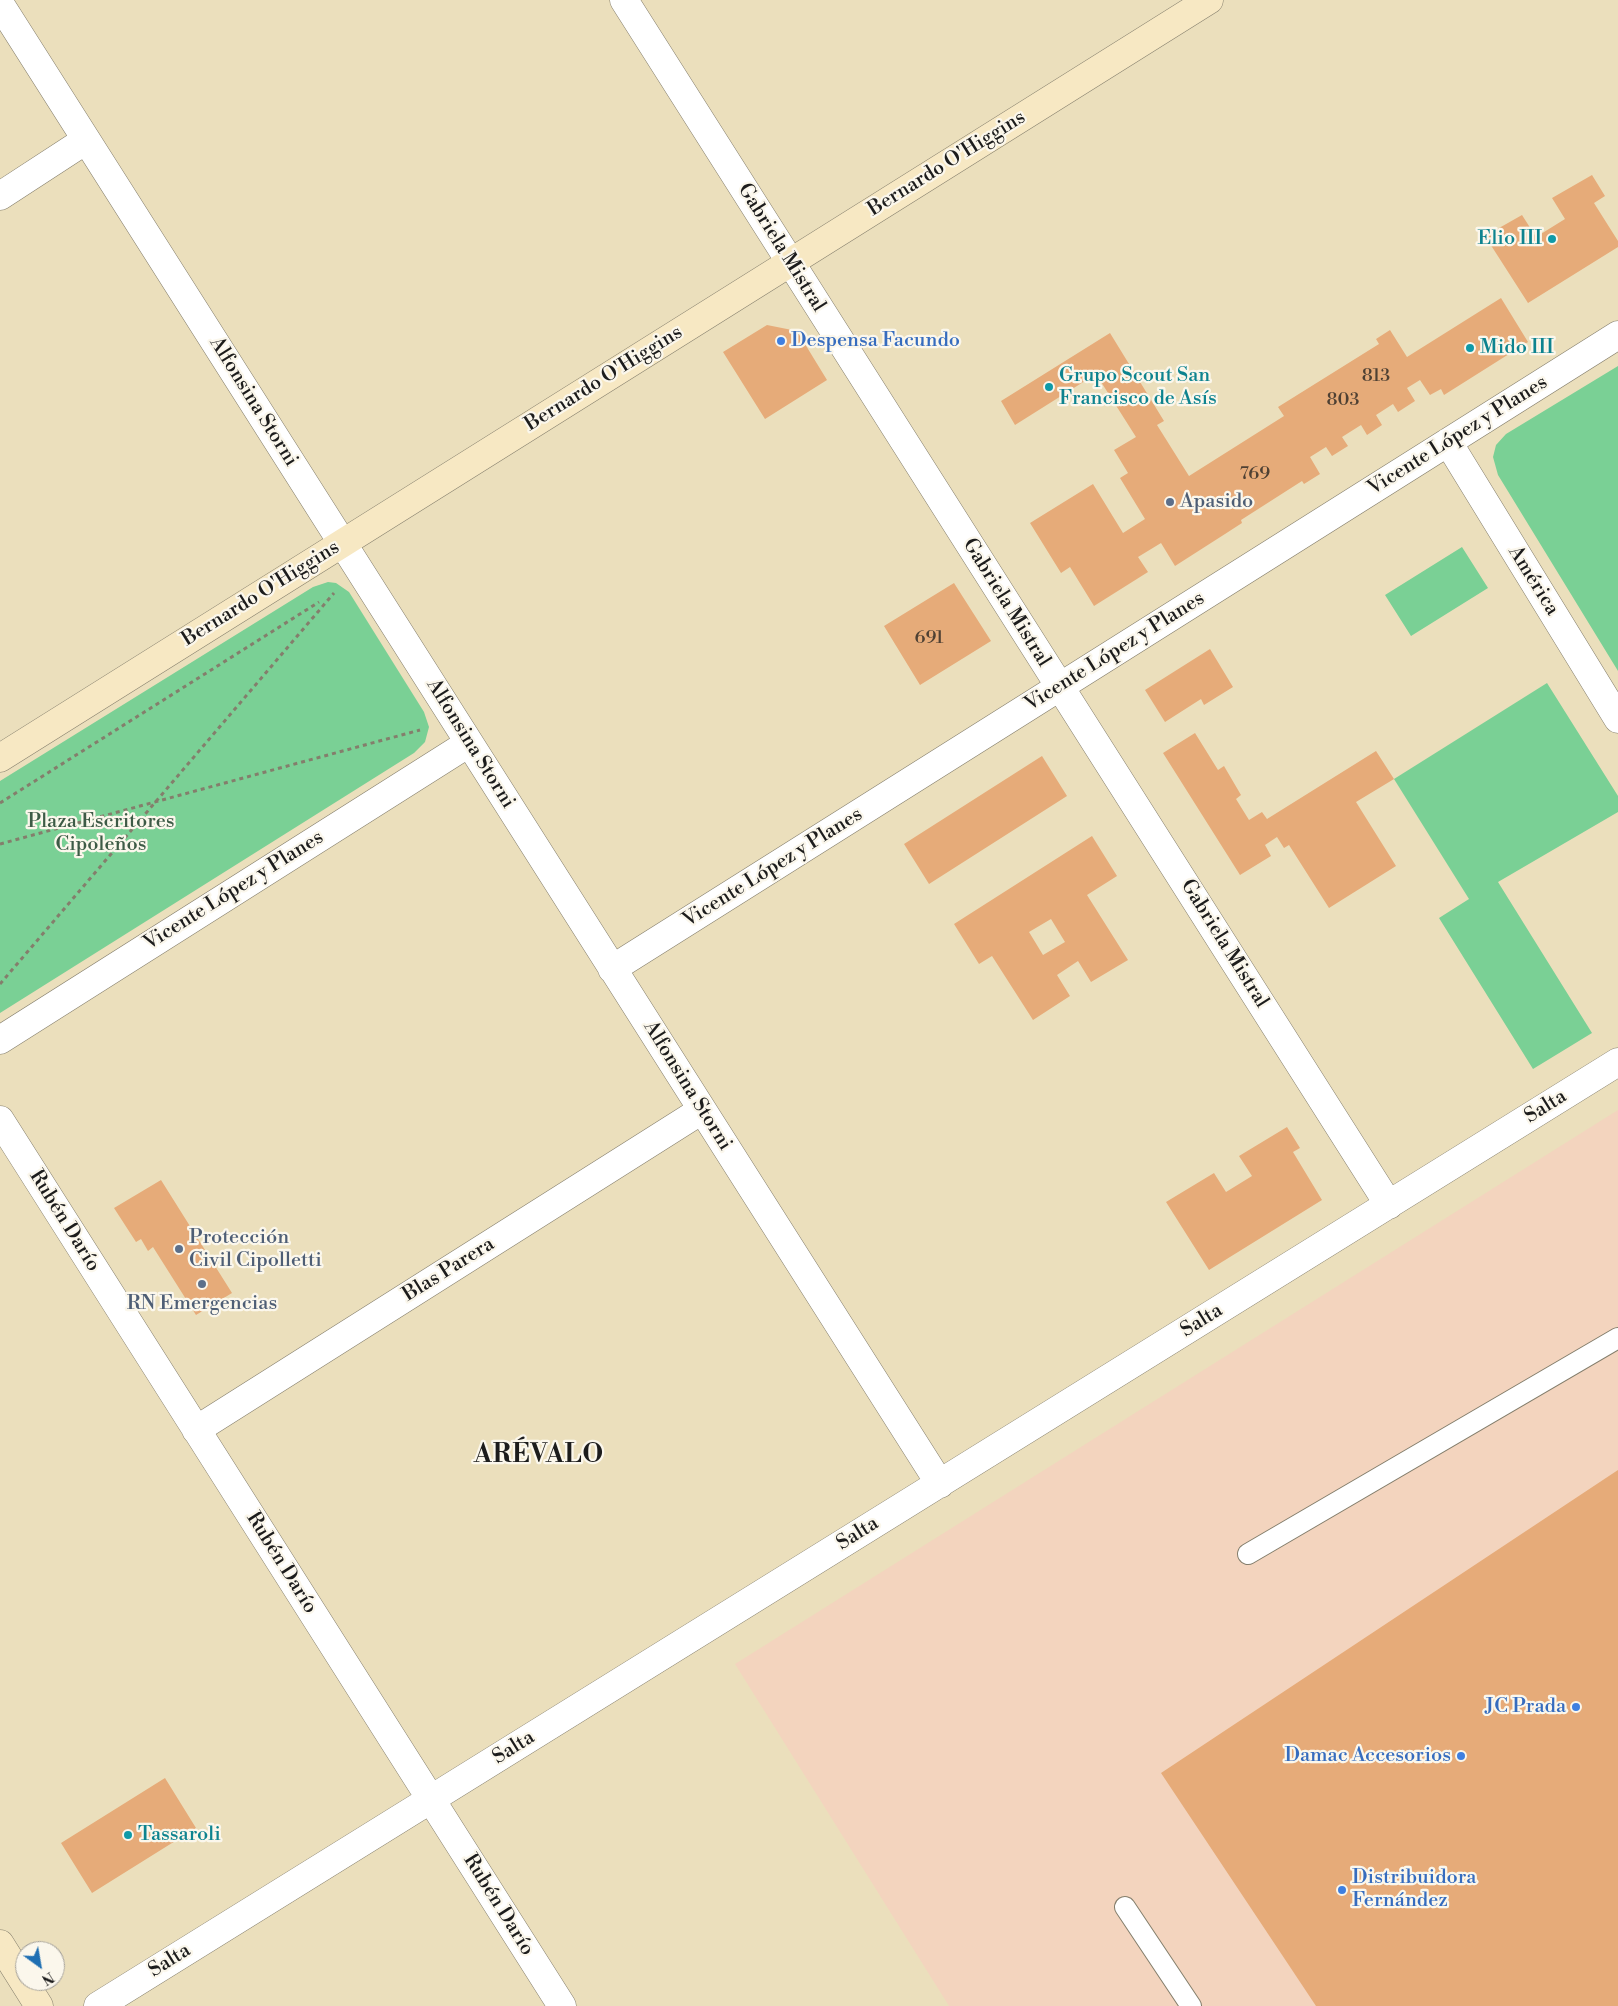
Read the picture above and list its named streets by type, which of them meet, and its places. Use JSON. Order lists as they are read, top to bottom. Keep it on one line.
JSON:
{"streets":{"main road":["Bernardo O'Higgins"],"street":["Gabriela Mistral","Alfonsina Storni","Vicente López y Planes","América","Salta","Rubén Darío","Blas Parera"]},"crossings":[["Bernardo O'Higgins","Gabriela Mistral"],["Bernardo O'Higgins","Alfonsina Storni"],["Gabriela Mistral","Vicente López y Planes"],["Gabriela Mistral","Salta"],["Alfonsina Storni","Vicente López y Planes"],["Alfonsina Storni","Salta"],["Alfonsina Storni","Blas Parera"],["Vicente López y Planes","América"],["Salta","Rubén Darío"],["Rubén Darío","Blas Parera"]],"districts":["ARÉVALO"],"parks":["Plaza Escritores Cipoleños"],"places":["Elio III","Despensa Facundo","Mido III","Grupo Scout San Francisco de Asís","Apasido","Protección Civil Cipolletti","RN Emergencias","JC Prada","Damac Accesorios","Tassaroli","Distribuidora Fernández"],"house_numbers":["813","803","769","691"],"north":"bottom right"}
